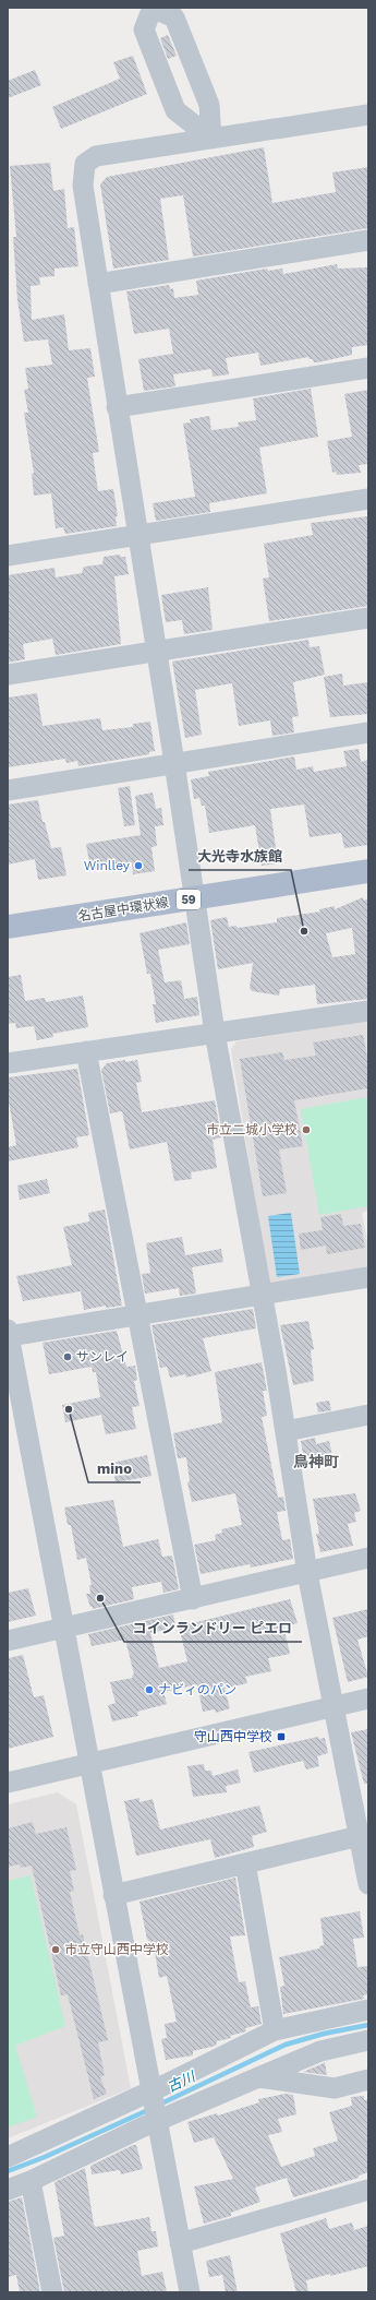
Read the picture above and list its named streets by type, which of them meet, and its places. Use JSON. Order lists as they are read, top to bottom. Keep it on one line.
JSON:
{"streets":{"main road":["59","名古屋中環状線"]},"districts":["鳥神町"],"water":["古川"],"places":{"other":["Winlley","大光寺水族館","市立二城小学校","サンレイ","mino","コインランドリー ピエロ","ナビィのパン","市立守山西中学校"],"transit":["守山西中学校"]}}
